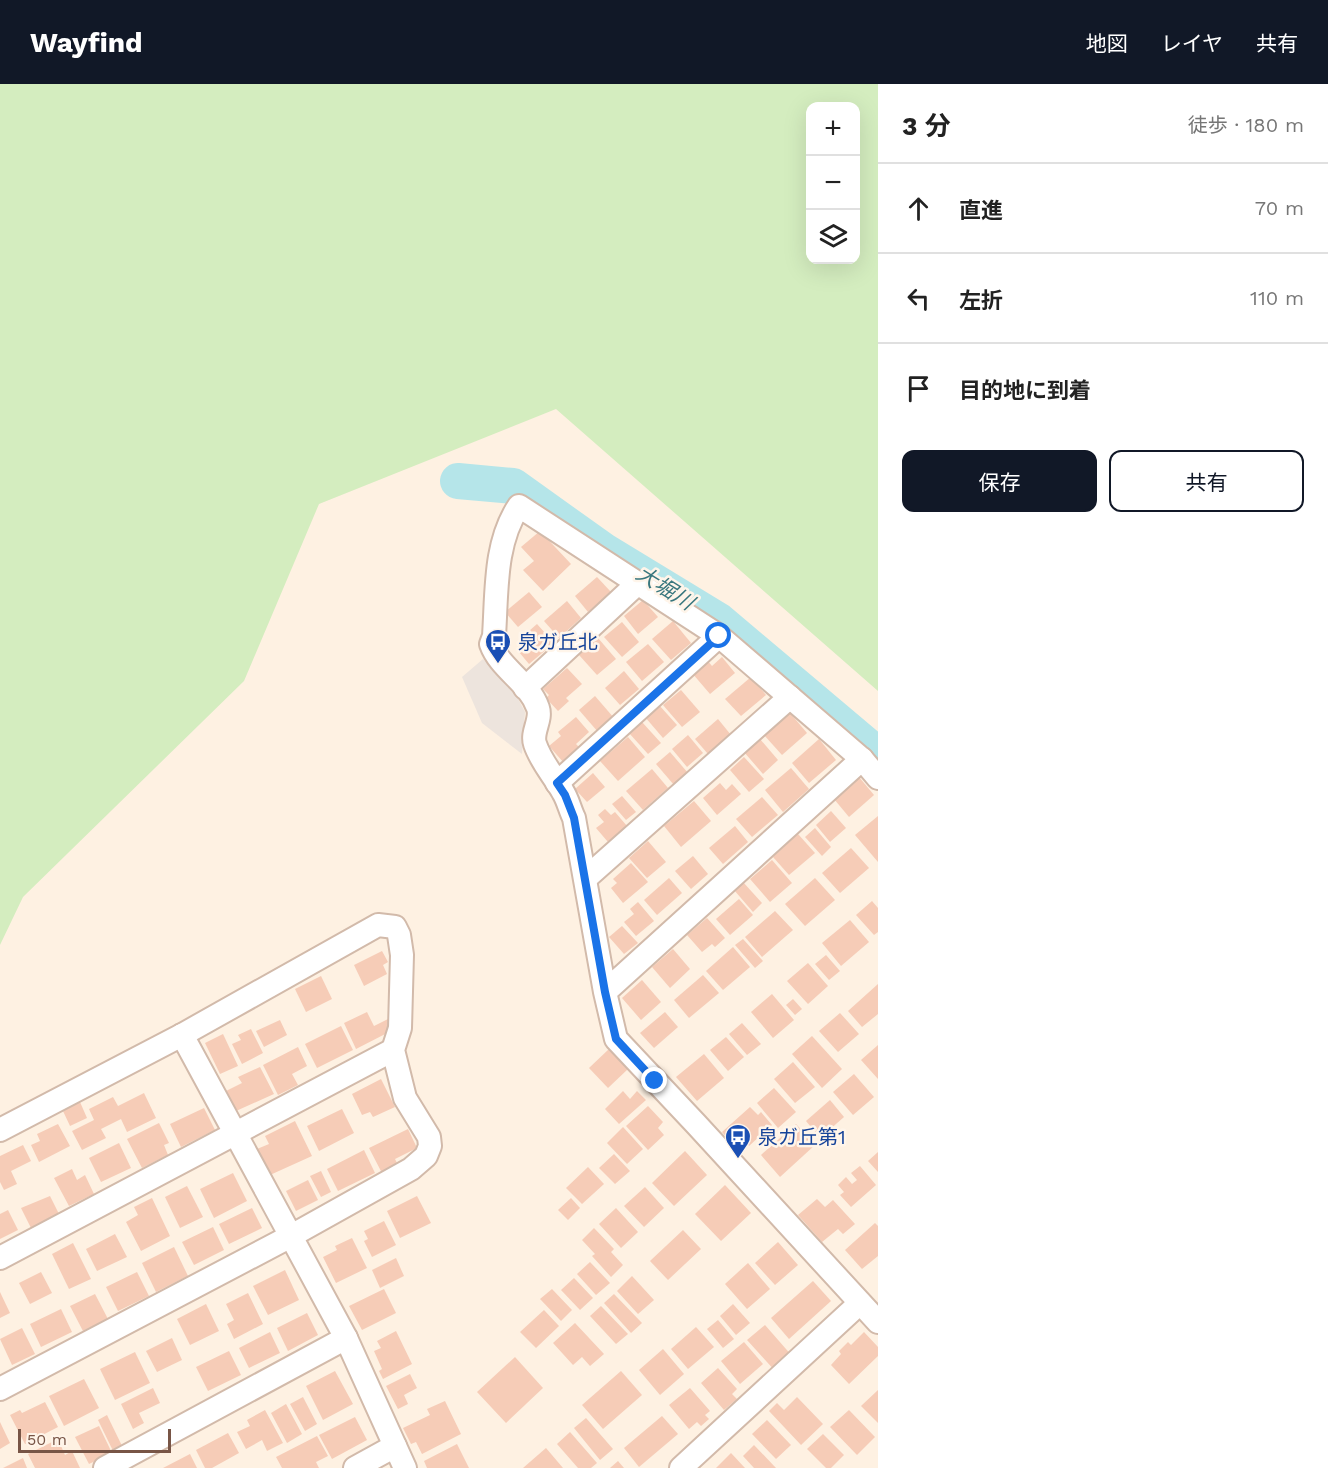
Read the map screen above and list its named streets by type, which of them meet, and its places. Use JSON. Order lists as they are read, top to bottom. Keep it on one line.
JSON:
{"water":["大堀川"],"places":{"bus stop":["泉ガ丘北","泉ガ丘第1"]},"scale_bar":"50 m","page":{"header":"Wayfind","nav":["地図","レイヤ","共有"],"heading":["3 分","徒歩 · 180 m"],"map_buttons":["+","−"],"list":[["直進","70 m"],["左折","110 m"],"目的地に到着"],"buttons":["保存","共有"],"scale":"50 m"}}
